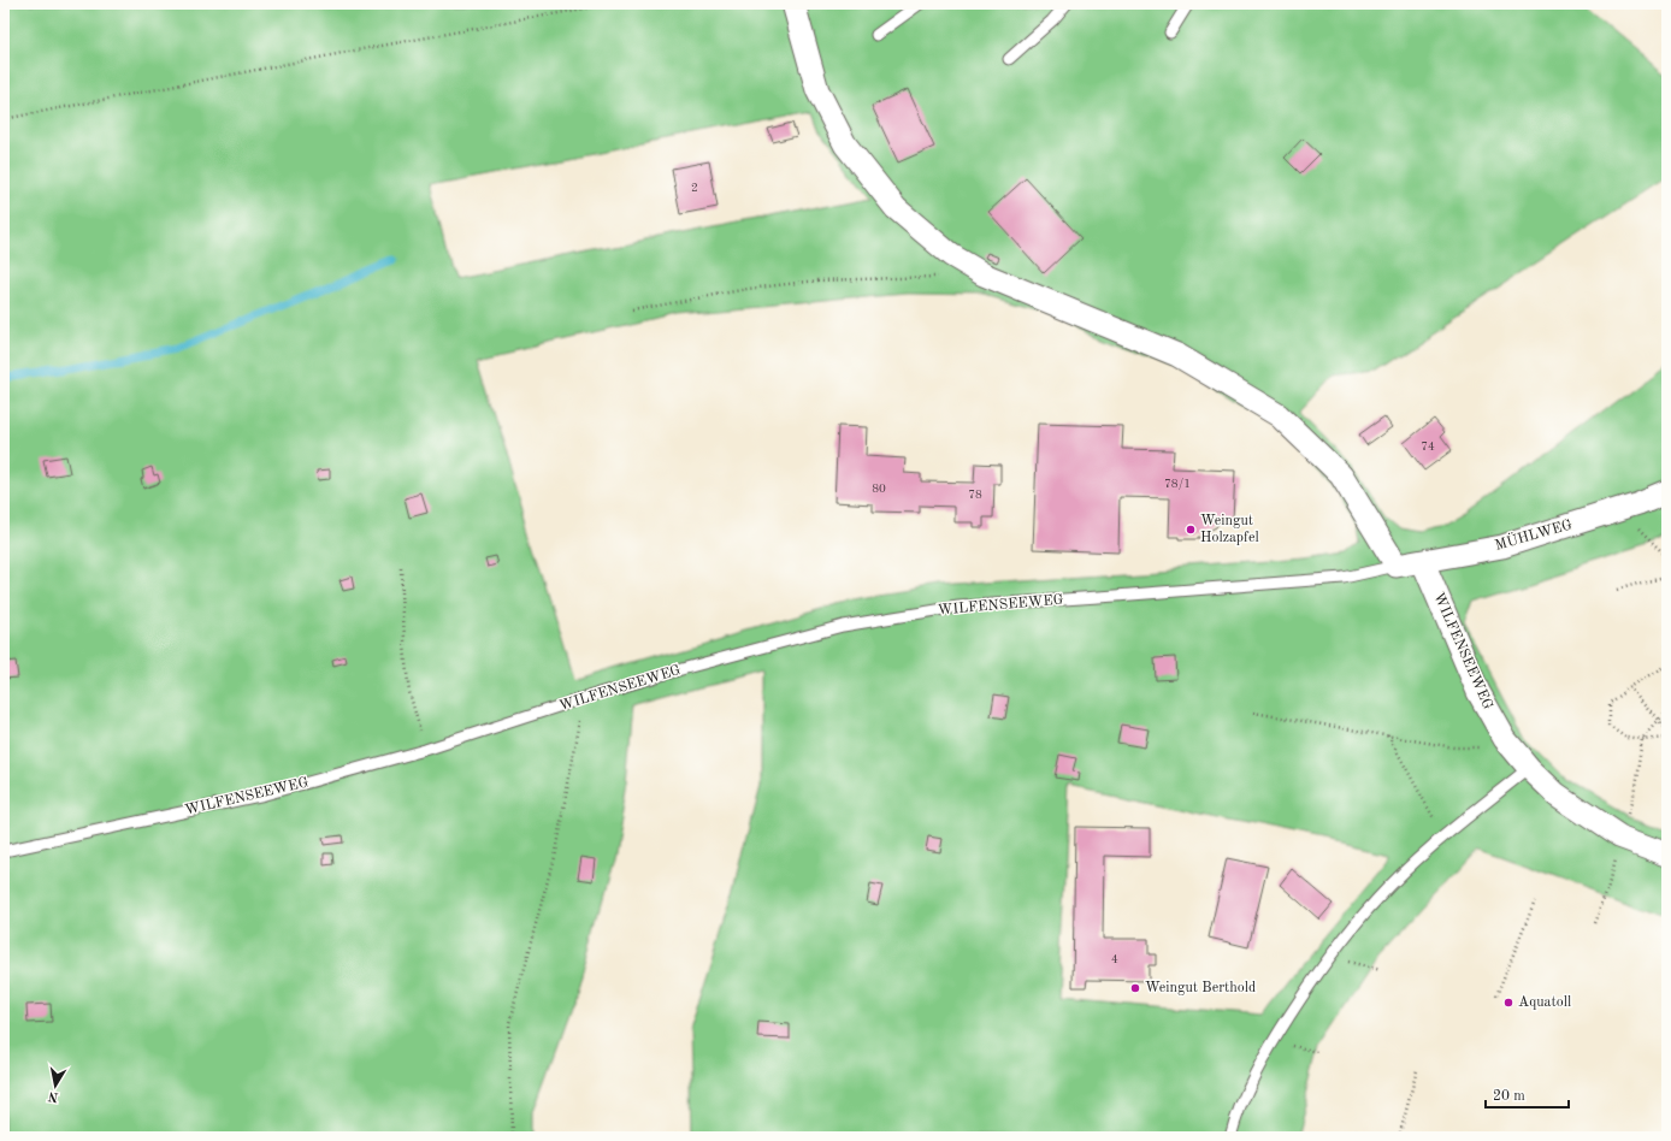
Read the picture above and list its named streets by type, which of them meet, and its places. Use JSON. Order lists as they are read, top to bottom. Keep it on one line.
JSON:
{"streets":{"street":["MÜHLWEG","WILFENSEEWEG"]},"crossings":[["MÜHLWEG","WILFENSEEWEG"]],"places":["Weingut Holzapfel","Weingut Berthold","Aquatoll"],"house_numbers":["2","74","78/1","80","78","4"],"scale_bar":"20 m","north":"bottom"}
